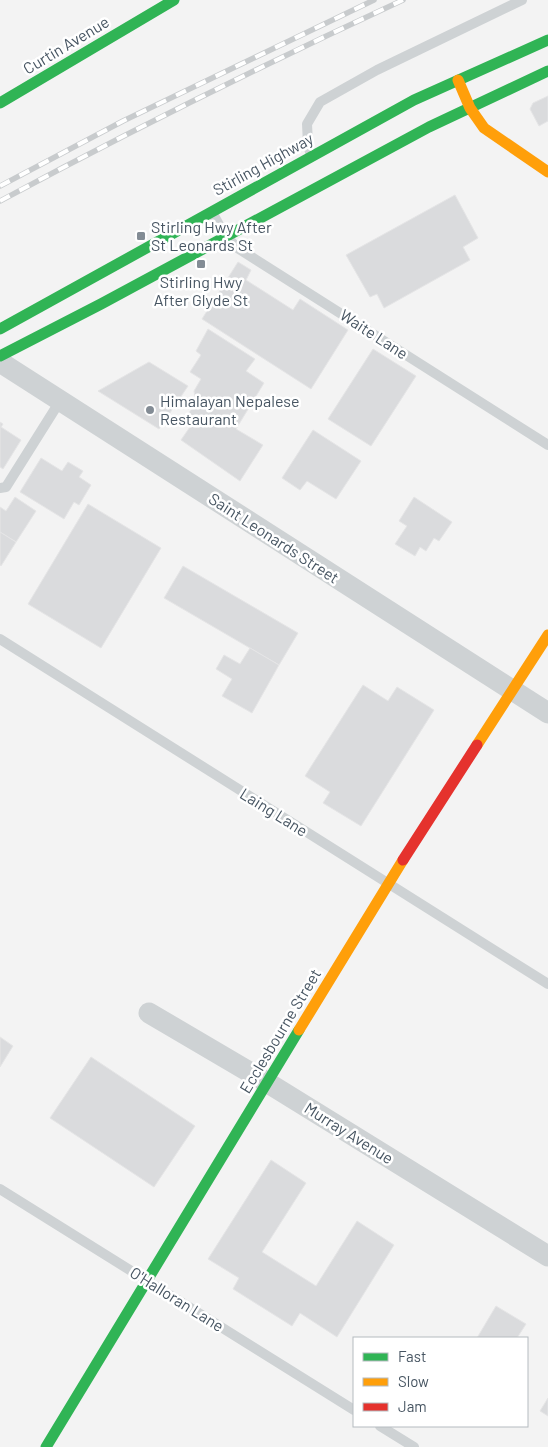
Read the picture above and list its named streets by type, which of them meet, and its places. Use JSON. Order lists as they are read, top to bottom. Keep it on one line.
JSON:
{"streets":{"main road":["Curtin Avenue","Stirling Highway","Ecclesbourne Street"],"street":["Saint Leonards Street","Murray Avenue"],"lane":["Waite Lane","Laing Lane","O'Halloran Lane"]},"crossings":[["Stirling Highway","Waite Lane"],["Saint Leonards Street","Ecclesbourne Street"],["Laing Lane","Ecclesbourne Street"],["Ecclesbourne Street","Murray Avenue"],["Ecclesbourne Street","O'Halloran Lane"]],"places":{"transit":["Stirling Hwy After St Leonards St","Stirling Hwy After Glyde St"],"other":["Himalayan Nepalese Restaurant"]},"legend":["Fast","Slow","Jam"]}
